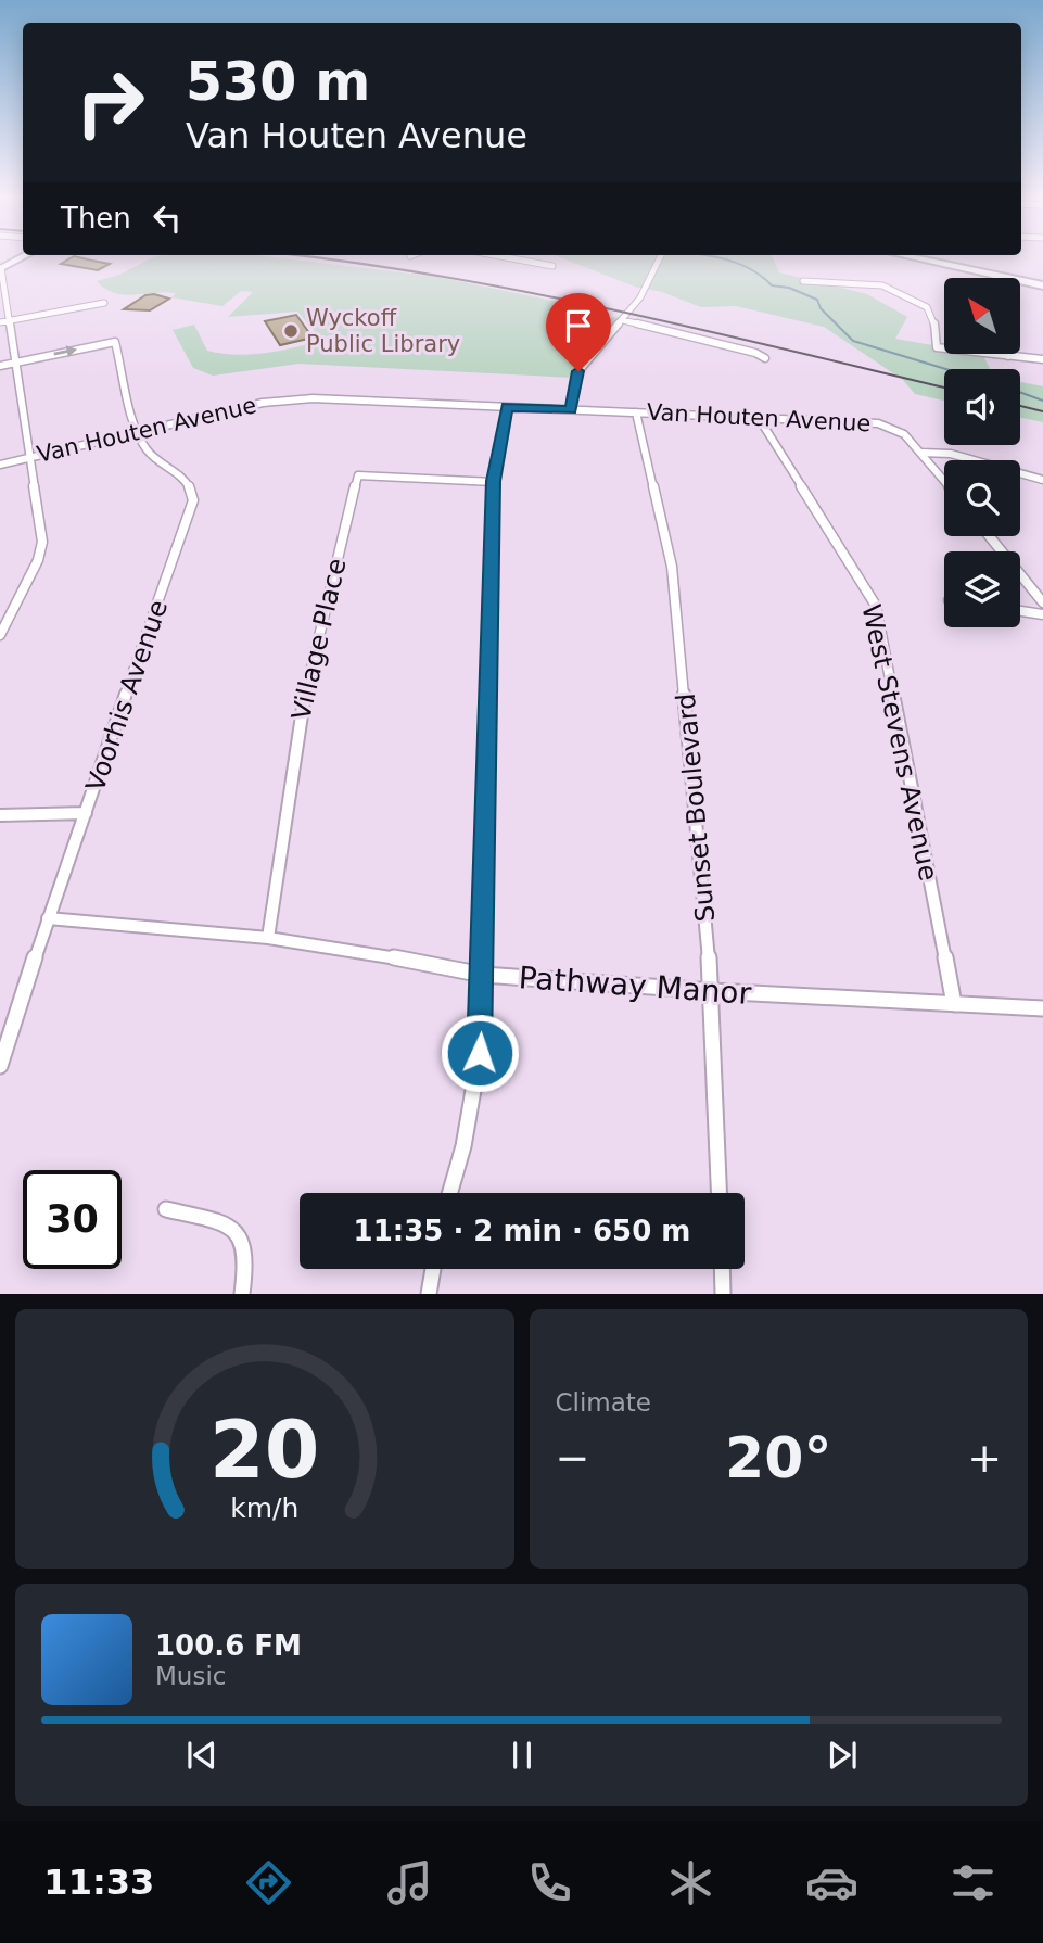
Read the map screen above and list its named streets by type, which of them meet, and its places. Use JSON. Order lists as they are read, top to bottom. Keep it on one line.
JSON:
{"streets":{"street":["Van Houten Avenue","Village Place","Voorhis Avenue","West Stevens Avenue","Sunset Boulevard","Pathway Manor"]},"crossings":[["Van Houten Avenue","Voorhis Avenue"],["Van Houten Avenue","West Stevens Avenue"],["Van Houten Avenue","Sunset Boulevard"],["Village Place","Pathway Manor"],["Voorhis Avenue","Pathway Manor"],["West Stevens Avenue","Pathway Manor"],["Sunset Boulevard","Pathway Manor"]],"places":["Wyckoff Public Library"],"north":"top left","page":{"turn":["530 m","Van Houten Avenue"],"then":"Then","limit":"30","trip":"11:35 · 2 min · 650 m","tile":"Climate","heat":["−","20°","+"],"song":["100.6 FM","Music"],"tabs":"11:33","gauge":["20","km/h"]}}
